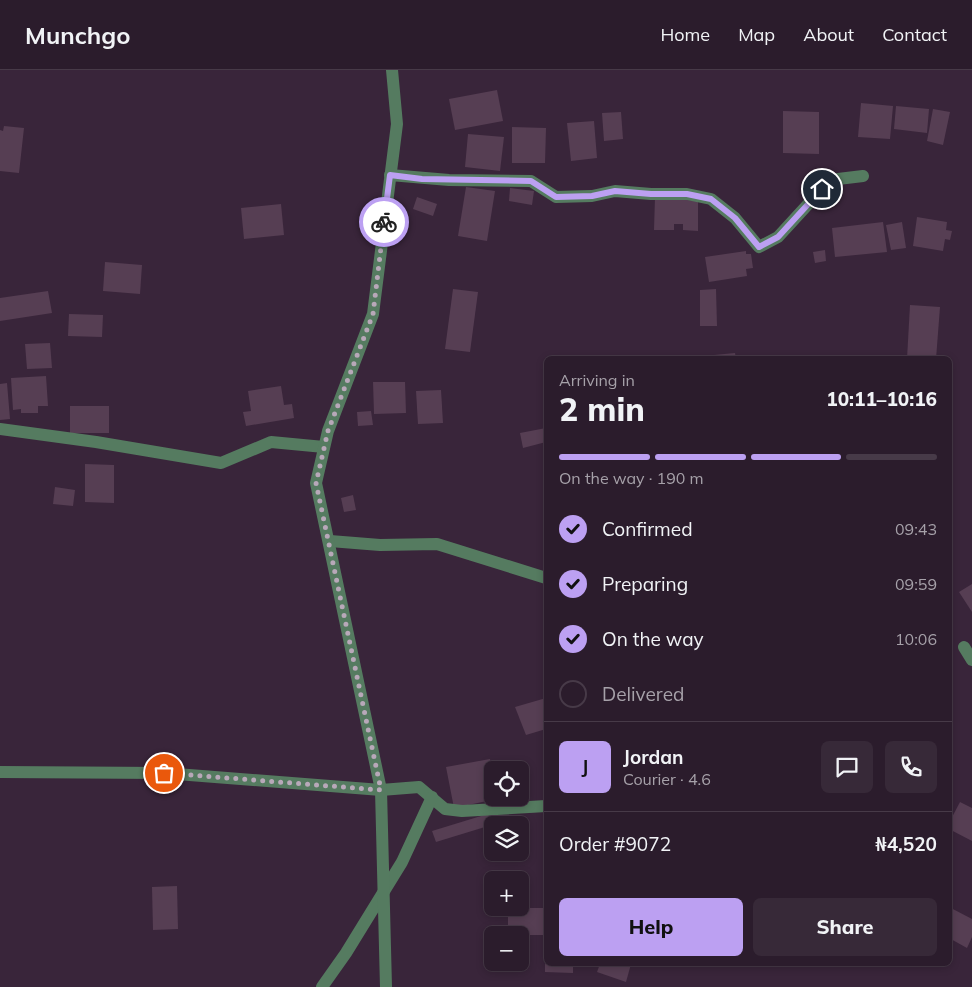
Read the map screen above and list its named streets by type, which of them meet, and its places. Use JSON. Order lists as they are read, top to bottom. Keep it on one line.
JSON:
{"page":{"header":"Munchgo","nav":["Home","Map","About","Contact"],"heading":["2 min","Arriving in","10:11–10:16"],"panel":["Jordan","Courier · 4.6","Order #9072","₦4,520"],"bar":"On the way · 190 m","list":[["Confirmed","09:43"],["Preparing","09:59"],["On the way","10:06"],"Delivered"],"round":"J","map_buttons":["+","−"],"buttons":["Help","Share"]}}
